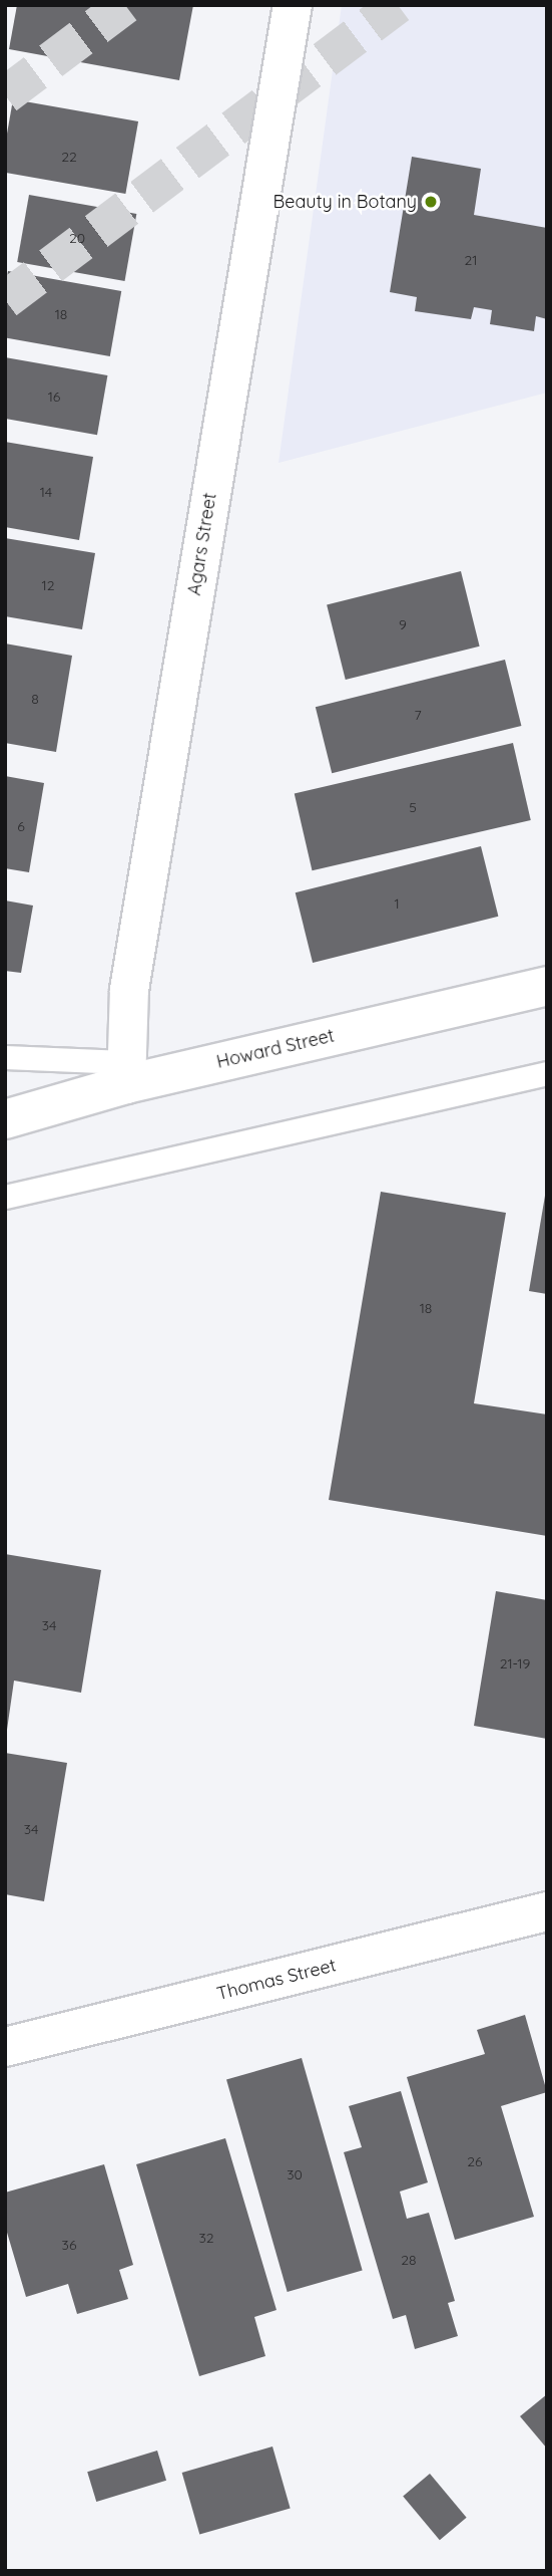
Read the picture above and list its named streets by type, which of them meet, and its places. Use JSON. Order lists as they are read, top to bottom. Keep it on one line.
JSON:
{"streets":{"street":["Agars Street","Howard Street","Thomas Street"]},"crossings":[["Agars Street","Howard Street"]],"places":["Beauty in Botany"],"house_numbers":["22","20","21","18","16","14","12","9","8","7","5","6","1","18","34","21-19","34","26","30","32","36","28"]}
